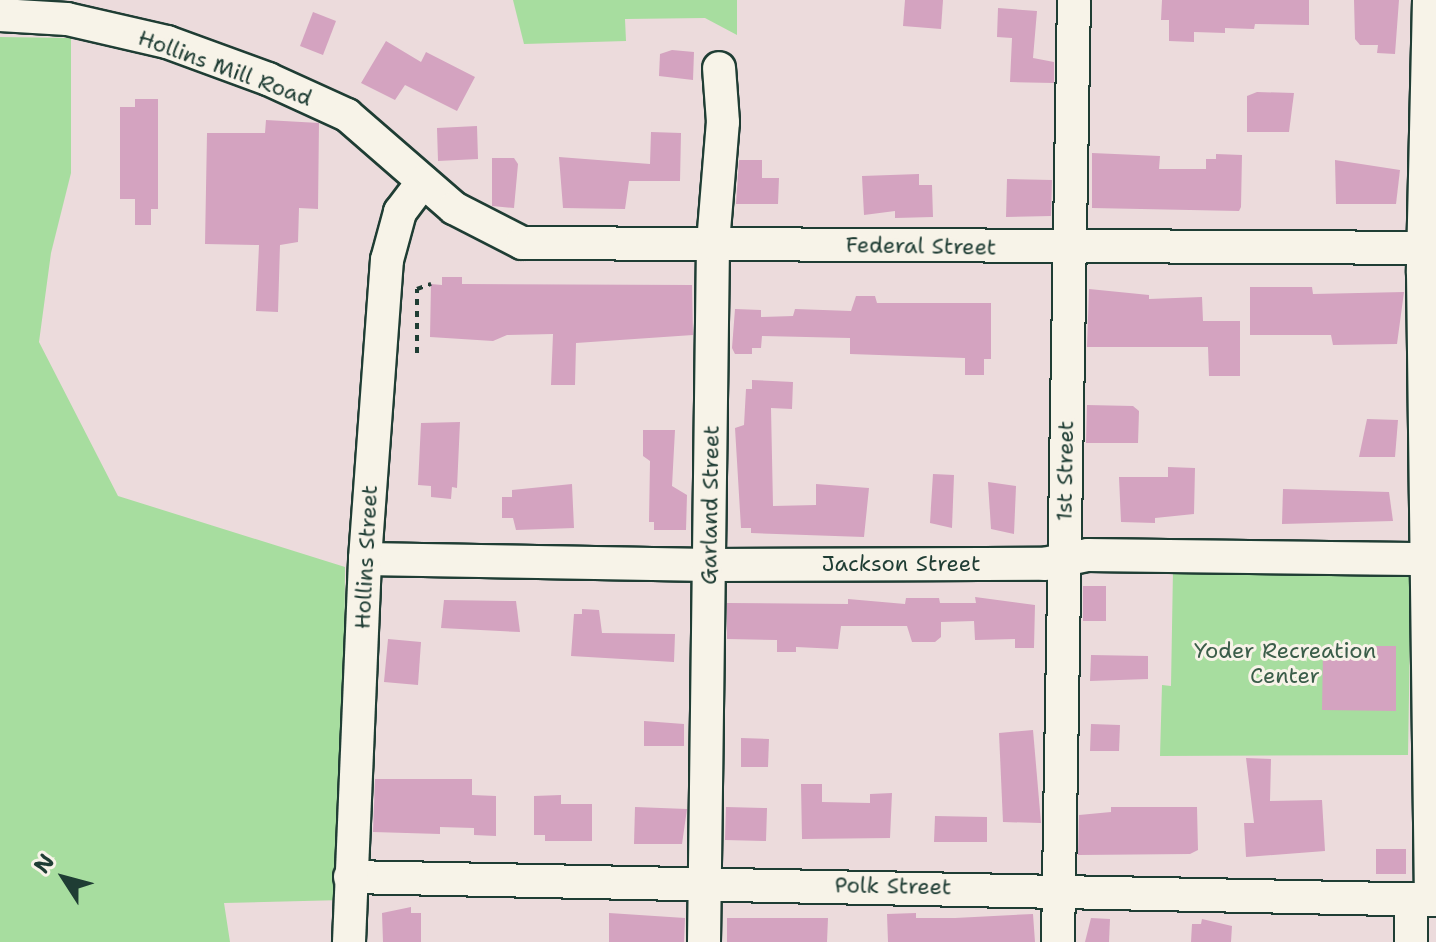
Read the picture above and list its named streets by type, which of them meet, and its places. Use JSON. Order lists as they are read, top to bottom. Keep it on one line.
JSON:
{"streets":{"street":["Hollins Mill Road","Federal Street","1st Street","Garland Street","Hollins Street","Jackson Street","Polk Street"]},"crossings":[["Hollins Mill Road","Federal Street"],["Hollins Mill Road","Hollins Street"],["Federal Street","1st Street"],["Federal Street","Garland Street"],["Federal Street","Hollins Street"],["1st Street","Jackson Street"],["1st Street","Polk Street"],["Garland Street","Jackson Street"],["Garland Street","Polk Street"],["Hollins Street","Jackson Street"],["Hollins Street","Polk Street"]],"parks":["Yoder Recreation Center"],"north":"top left"}
